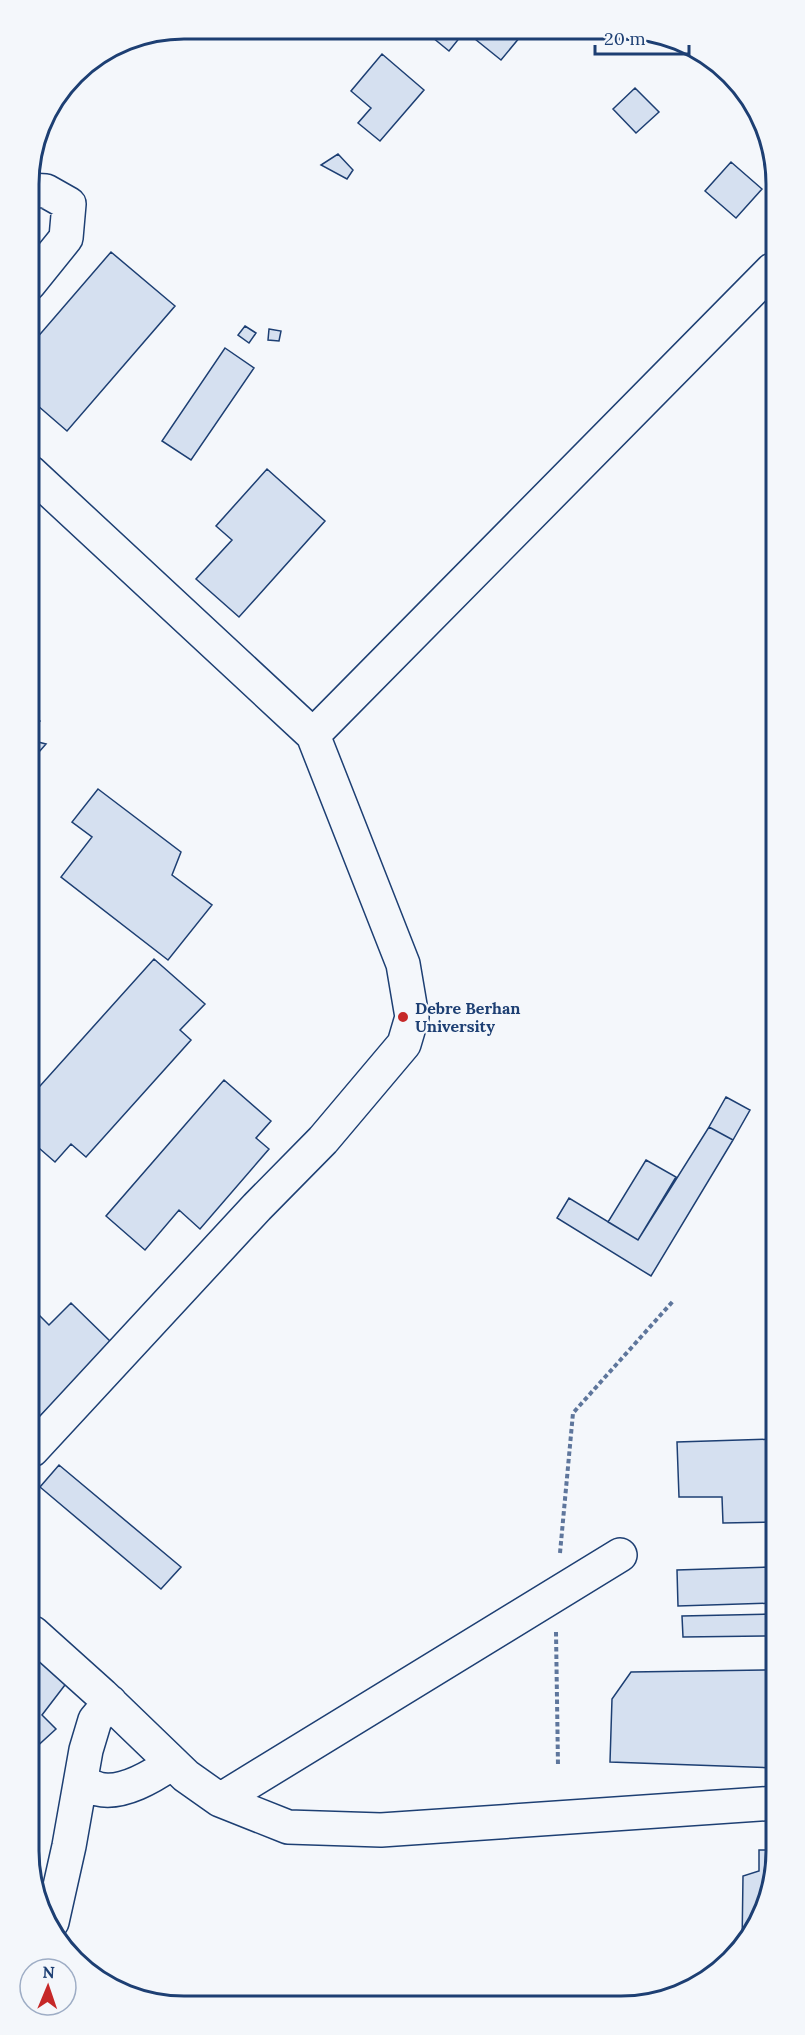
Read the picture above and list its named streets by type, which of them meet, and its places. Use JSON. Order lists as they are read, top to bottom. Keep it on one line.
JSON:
{"places":["Debre Berhan University"],"scale_bar":"20 m","north":"top"}
